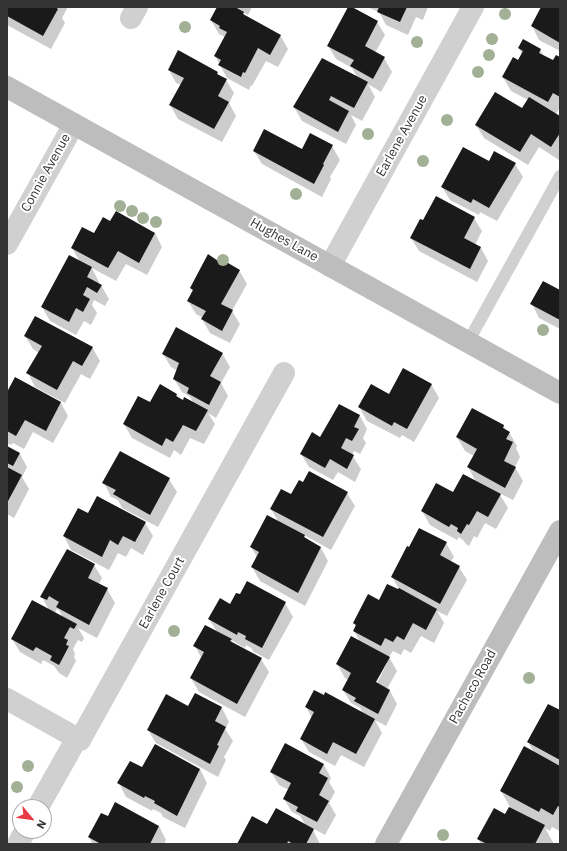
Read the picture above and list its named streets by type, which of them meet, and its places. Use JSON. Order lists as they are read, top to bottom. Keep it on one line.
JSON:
{"streets":{"street":["Earlene Avenue","Connie Avenue","Hughes Lane","Earlene Court","Pacheco Road"]},"crossings":[["Earlene Avenue","Hughes Lane"],["Connie Avenue","Hughes Lane"]],"north":"bottom right"}
